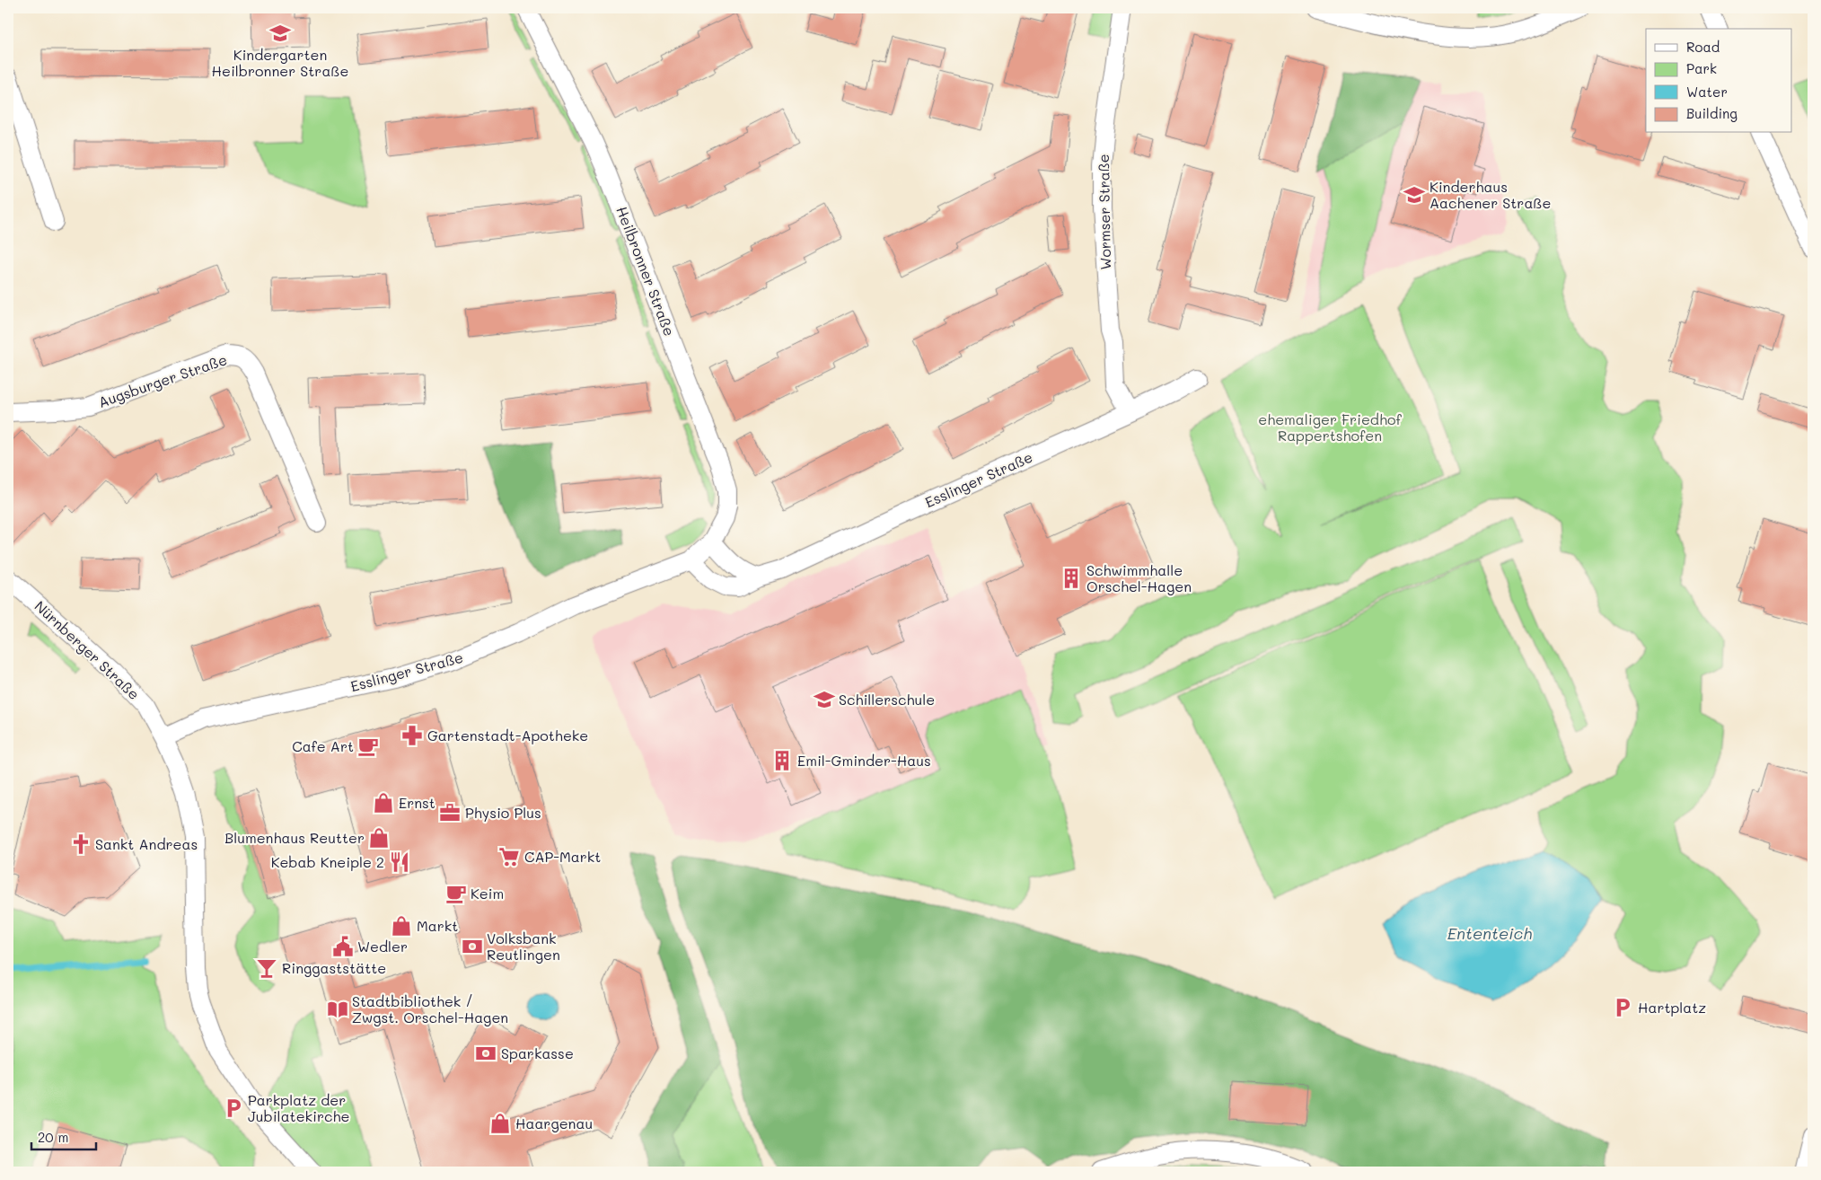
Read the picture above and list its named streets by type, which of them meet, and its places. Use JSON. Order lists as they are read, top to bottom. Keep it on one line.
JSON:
{"streets":{"street":["Wormser Straße","Heilbronner Straße","Augsburger Straße","Esslinger Straße","Nürnberger Straße"]},"crossings":[["Wormser Straße","Esslinger Straße"],["Heilbronner Straße","Esslinger Straße"],["Esslinger Straße","Nürnberger Straße"]],"water":["Ententeich"],"parks":["ehemaliger Friedhof Rappertshofen"],"places":{"school or university":["Kindergarten Heilbronner Straße","Kinderhaus Aachener Straße","Schillerschule"],"building":["Schwimmhalle Orschel-Hagen","Emil-Gminder-Haus"],"pharmacy":["Gartenstadt-Apotheke"],"cafe":["Cafe Art","Keim"],"shop":["Ernst","Blumenhaus Reutter","Markt","Haargenau"],"office":["Physio Plus"],"church":["Sankt Andreas"],"supermarket":["CAP-Markt"],"restaurant":["Kebab Kneiple 2"],"public building":["Wedler"],"bank":["Volksbank Reutlingen","Sparkasse"],"bar":["Ringgaststätte"],"parking":["Hartplatz","Parkplatz der Jubilatekirche"],"library":["Stadtbibliothek / Zwgst. Orschel-Hagen"]},"legend":["Road","Park","Water","Building"],"scale_bar":"20 m"}
